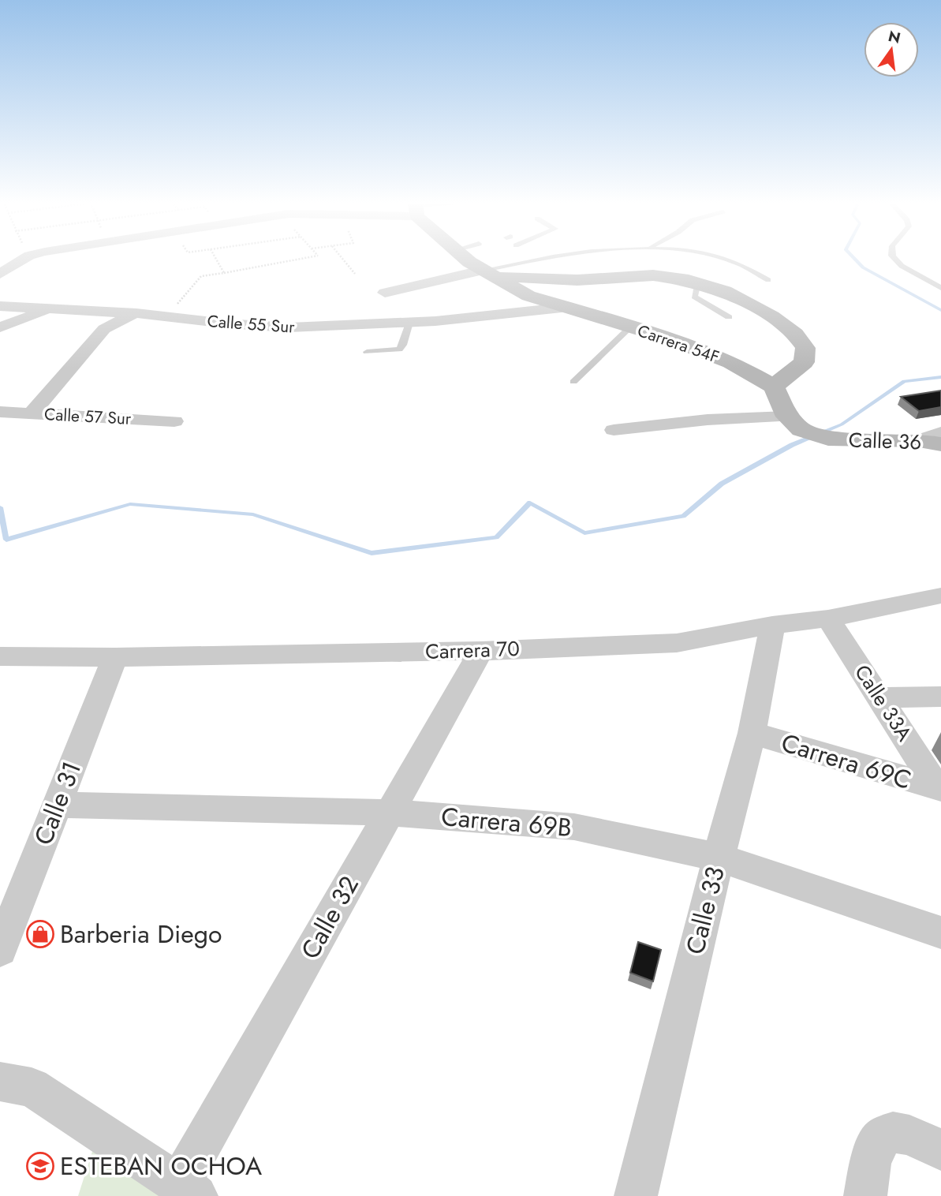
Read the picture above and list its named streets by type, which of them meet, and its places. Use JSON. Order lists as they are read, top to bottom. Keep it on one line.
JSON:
{"streets":{"main road":["Carrera 54F","Calle 36"],"street":["Calle 55 Sur","Calle 57 Sur","Carrera 70","Calle 33A","Carrera 69C","Calle 31","Carrera 69B","Calle 33","Calle 32"]},"crossings":[["Calle 55 Sur","Carrera 54F"],["Carrera 70","Calle 33A"],["Carrera 70","Calle 31"],["Carrera 70","Calle 33"],["Carrera 70","Calle 32"],["Calle 33A","Carrera 69C"],["Carrera 69C","Calle 33"],["Calle 31","Carrera 69B"],["Carrera 69B","Calle 33"],["Carrera 69B","Calle 32"]],"places":{"shop":["Barberia Diego"],"school or university":["ESTEBAN OCHOA"]},"north":"top"}
